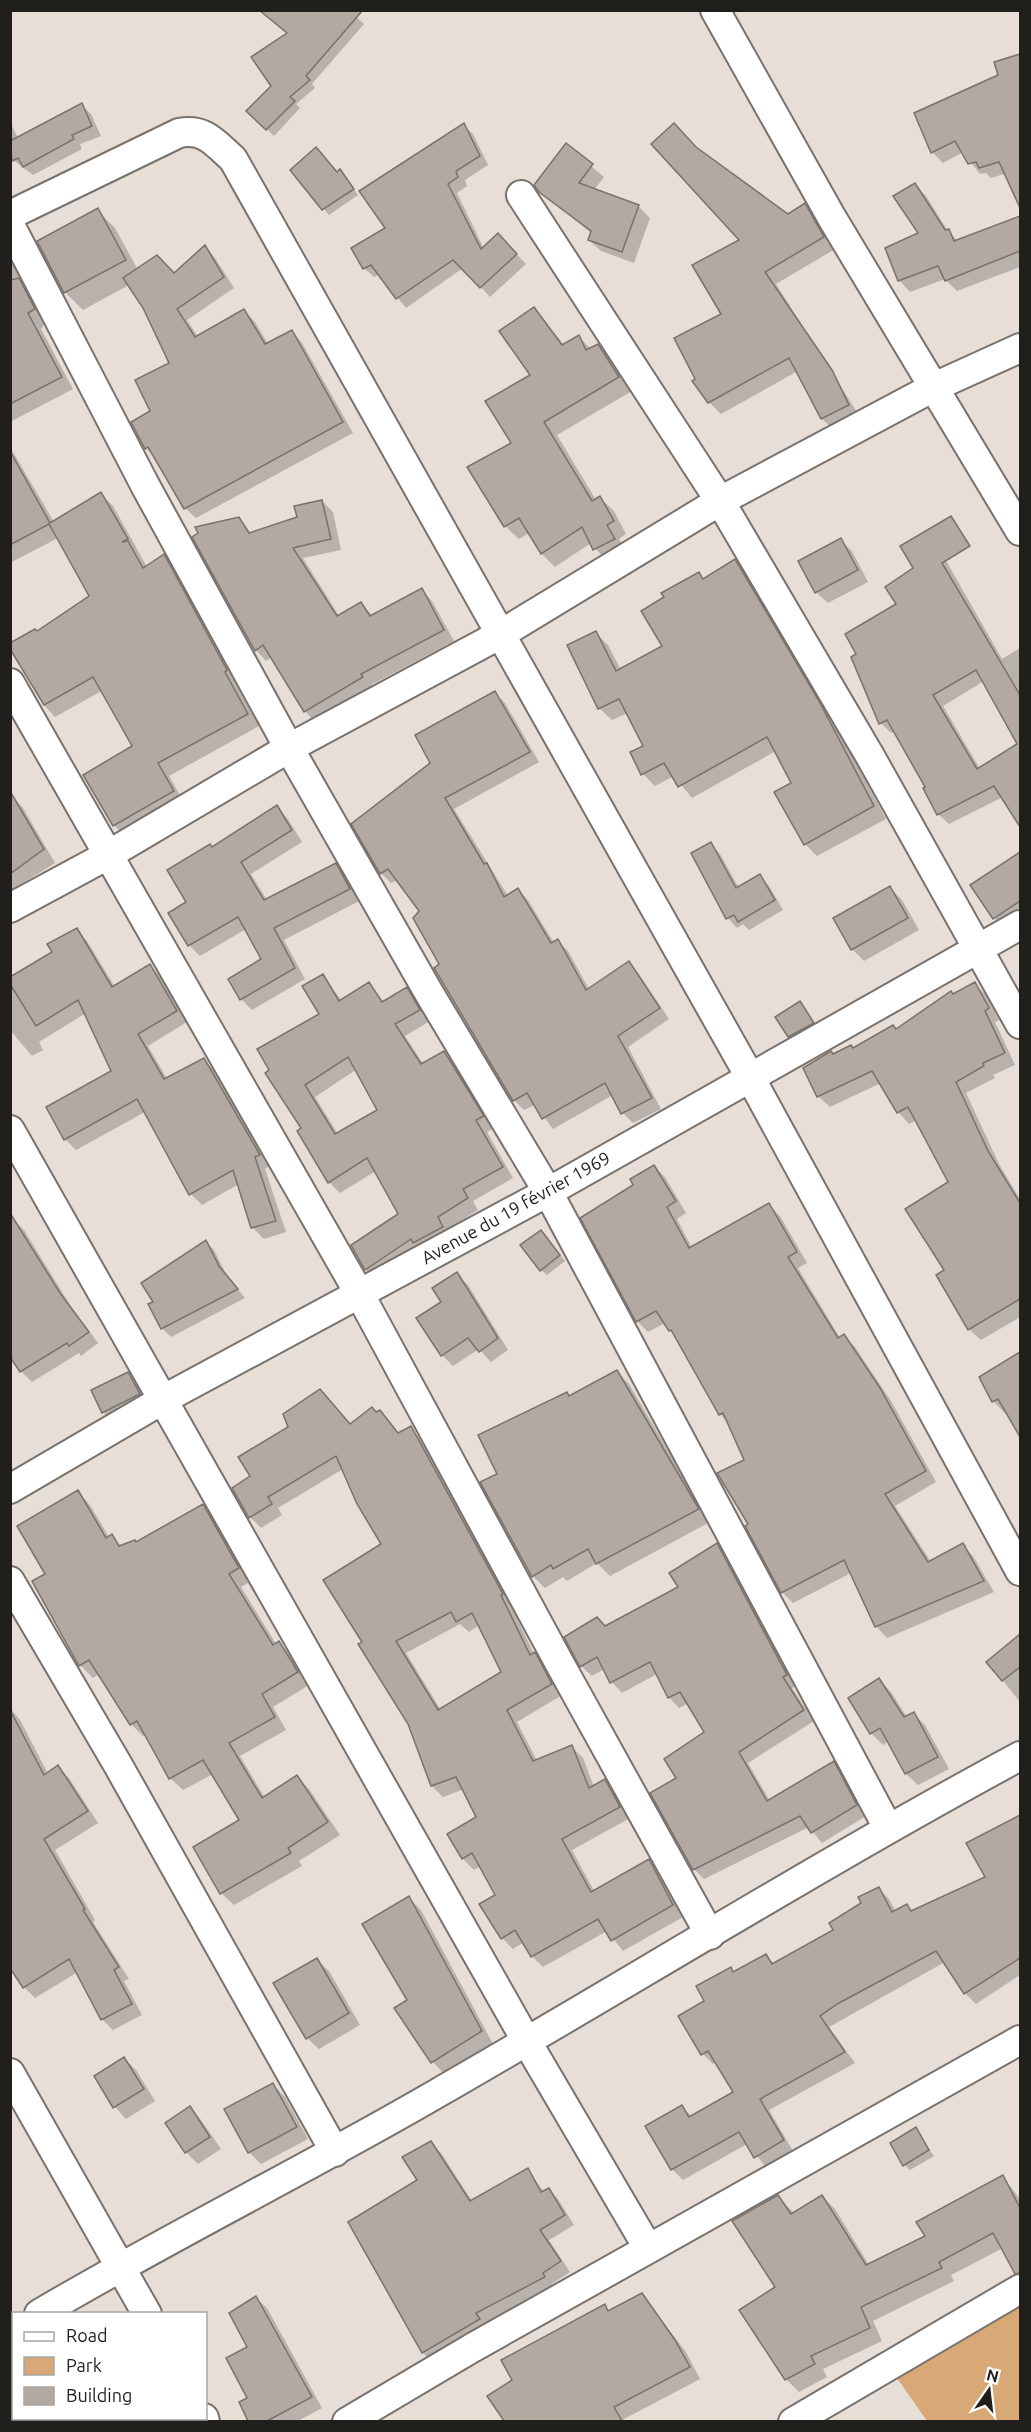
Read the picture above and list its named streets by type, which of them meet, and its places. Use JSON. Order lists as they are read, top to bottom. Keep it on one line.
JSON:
{"streets":{"street":["Avenue du 19 février 1969"]},"legend":["Road","Park","Building"],"north":"top"}
